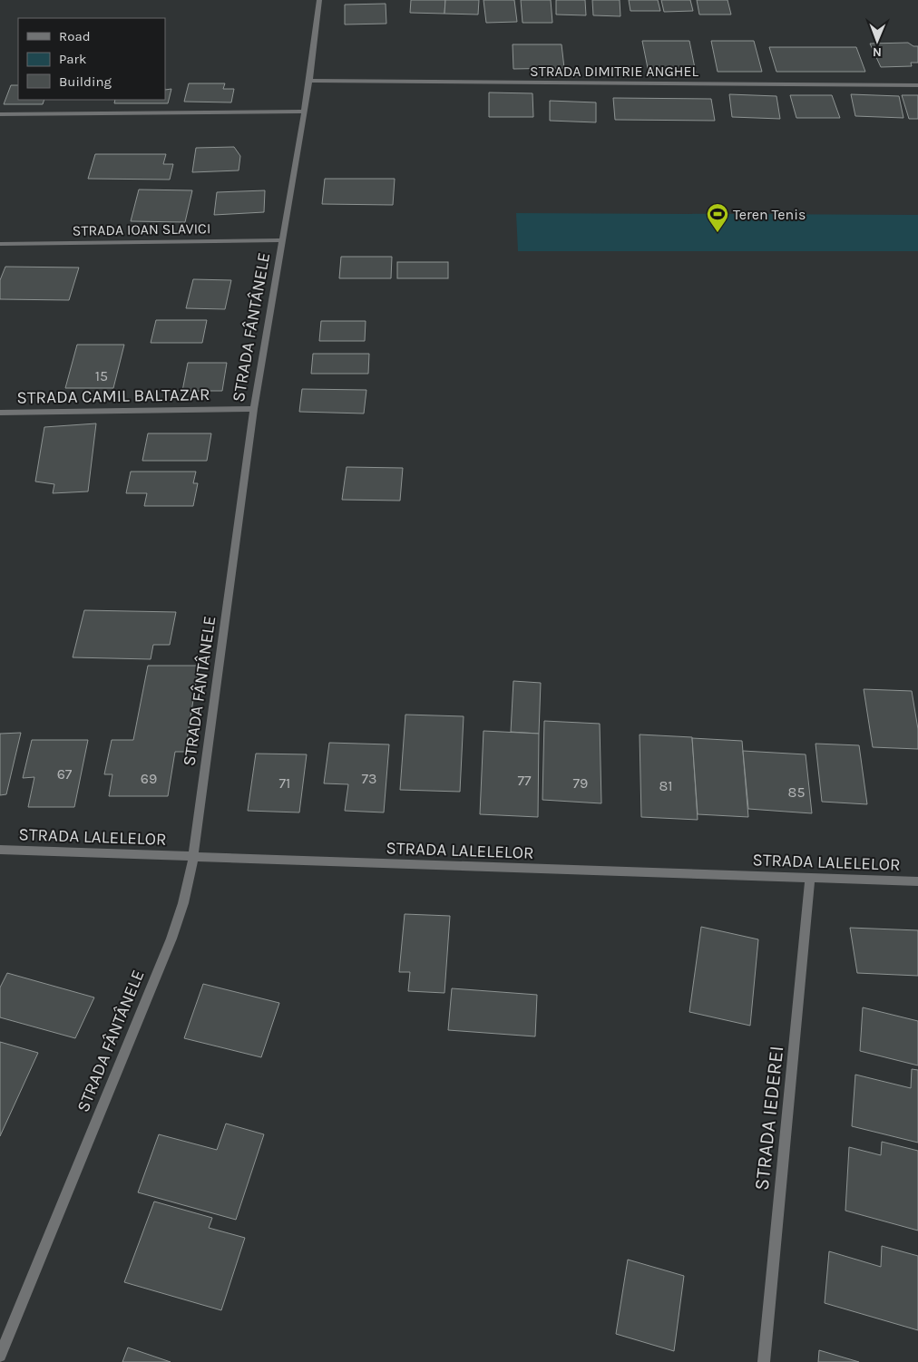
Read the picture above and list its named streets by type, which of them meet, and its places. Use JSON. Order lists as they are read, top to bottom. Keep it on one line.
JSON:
{"streets":{"street":["STRADA DIMITRIE ANGHEL","STRADA IOAN SLAVICI","STRADA FÂNTÂNELE","STRADA CAMIL BALTAZAR","STRADA LALELELOR","STRADA IEDEREI"]},"crossings":[["STRADA DIMITRIE ANGHEL","STRADA FÂNTÂNELE"],["STRADA IOAN SLAVICI","STRADA FÂNTÂNELE"],["STRADA FÂNTÂNELE","STRADA CAMIL BALTAZAR"],["STRADA FÂNTÂNELE","STRADA LALELELOR"],["STRADA LALELELOR","STRADA IEDEREI"]],"places":{"sports":["Teren Tenis"]},"house_numbers":["15","67","69","73","77","71","79","81","85"],"legend":["Road","Park","Building"],"north":"bottom"}
